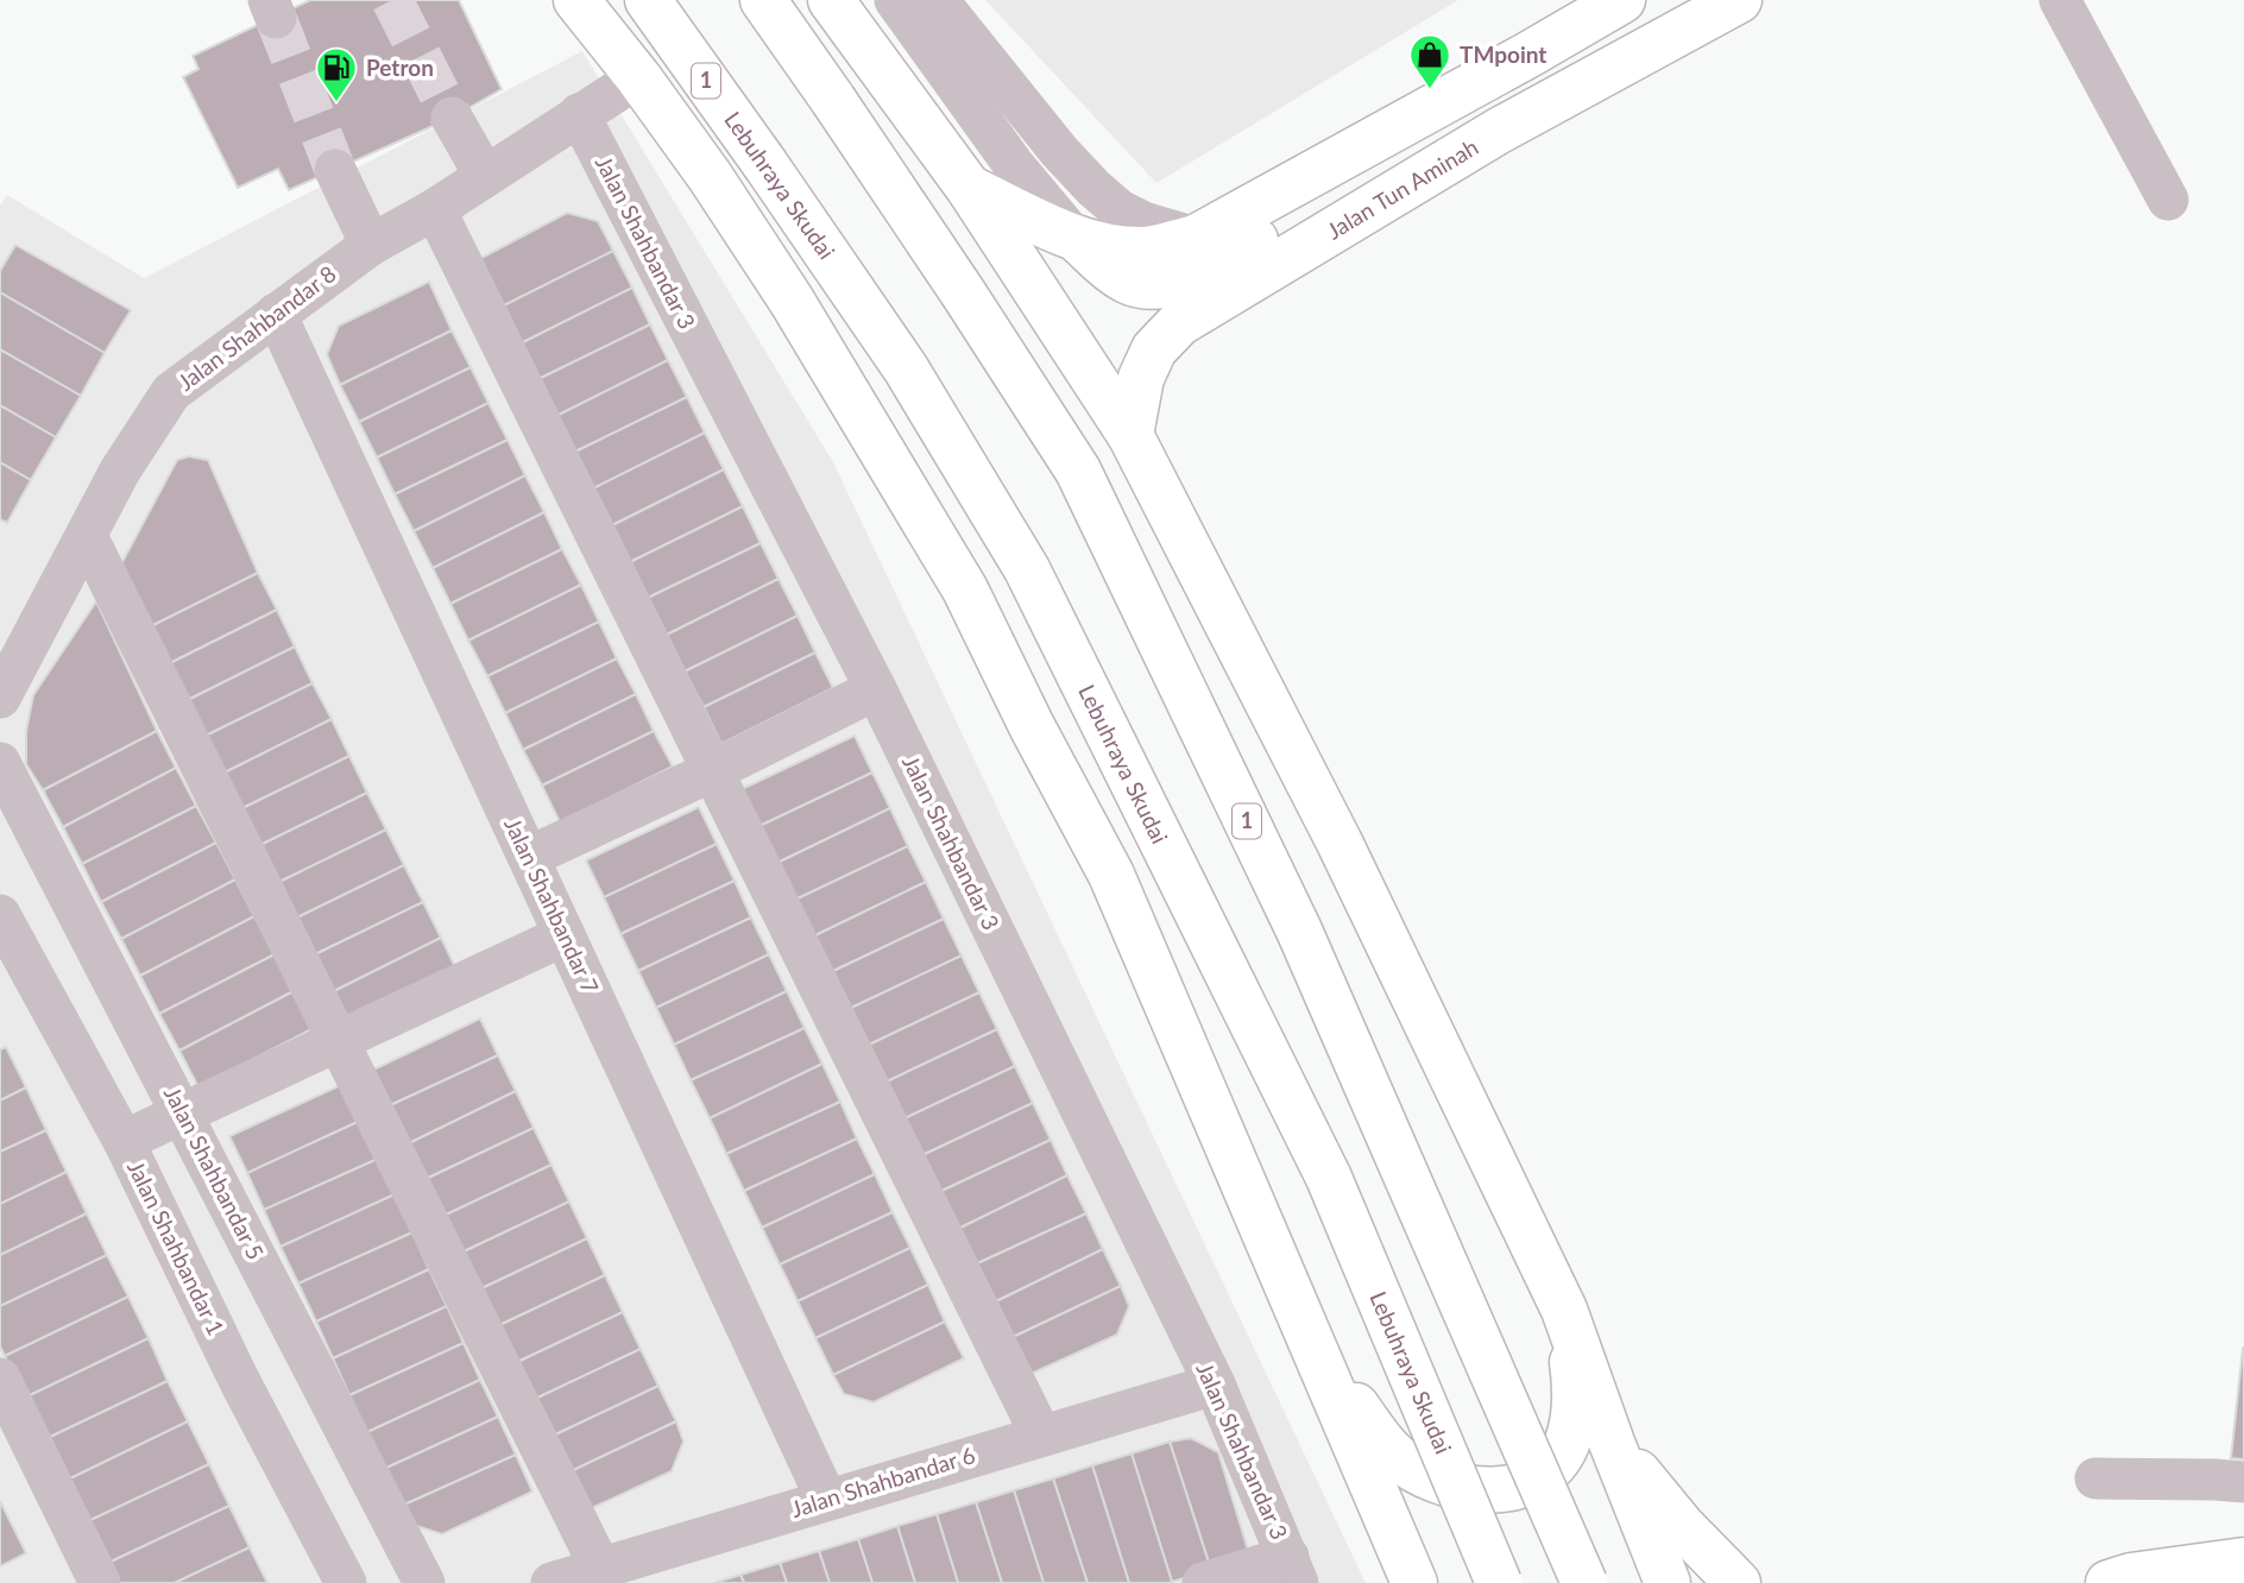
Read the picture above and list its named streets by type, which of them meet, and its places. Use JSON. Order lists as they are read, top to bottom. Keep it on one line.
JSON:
{"streets":{"main road":["1","Lebuhraya Skudai","Jalan Tun Aminah"],"street":["Jalan Shahbandar 3","Jalan Shahbandar 8","Jalan Shahbandar 7","Jalan Shahbandar 5","Jalan Shahbandar 1","Jalan Shahbandar 6"]},"crossings":[["Jalan Shahbandar 3","Jalan Shahbandar 8"],["Jalan Shahbandar 3","Jalan Shahbandar 6"],["Jalan Shahbandar 8","Jalan Shahbandar 7"],["Jalan Shahbandar 7","Jalan Shahbandar 6"]],"places":{"shop":["TMpoint"],"fuel station":["Petron"]}}
